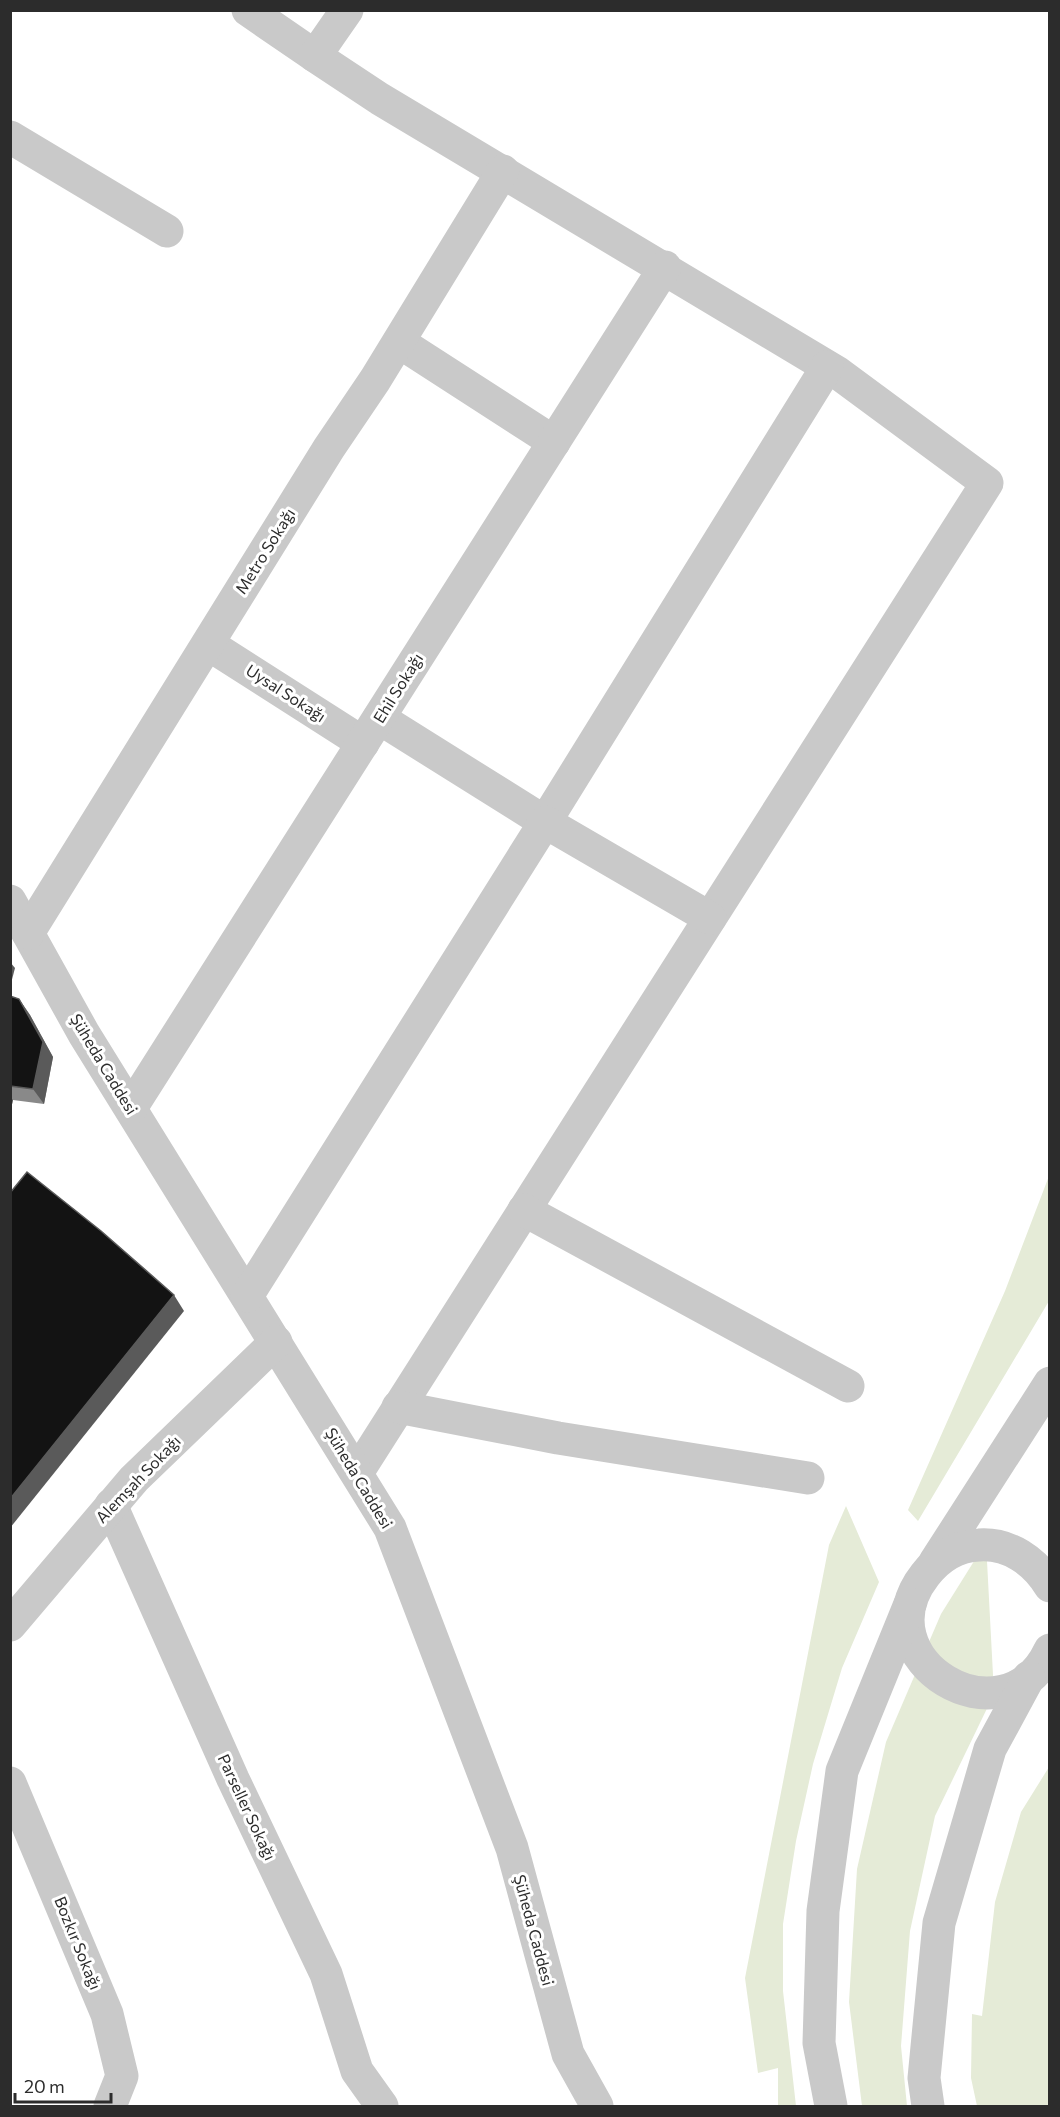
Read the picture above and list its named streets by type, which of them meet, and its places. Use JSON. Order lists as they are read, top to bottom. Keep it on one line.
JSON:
{"streets":{"street":["Metro Sokağı","Ehil Sokağı","Uysal Sokağı","Şüheda Caddesi","Alemşah Sokağı","Parseller Sokağı","Bozkır Sokağı"]},"crossings":[["Metro Sokağı","Uysal Sokağı"],["Metro Sokağı","Şüheda Caddesi"],["Ehil Sokağı","Uysal Sokağı"],["Ehil Sokağı","Şüheda Caddesi"],["Şüheda Caddesi","Alemşah Sokağı"],["Alemşah Sokağı","Parseller Sokağı"]],"scale_bar":"20 m"}
